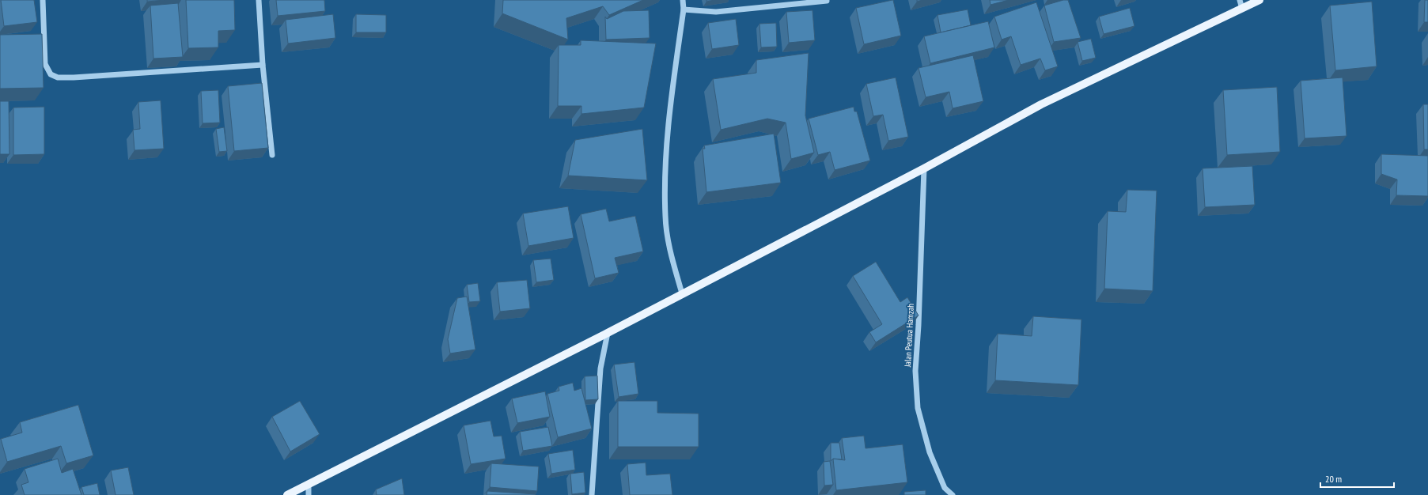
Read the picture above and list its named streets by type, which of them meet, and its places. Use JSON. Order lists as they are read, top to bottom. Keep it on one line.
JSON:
{"streets":{"street":["Jalan Peutua Hamzah"]},"scale_bar":"20 m"}
